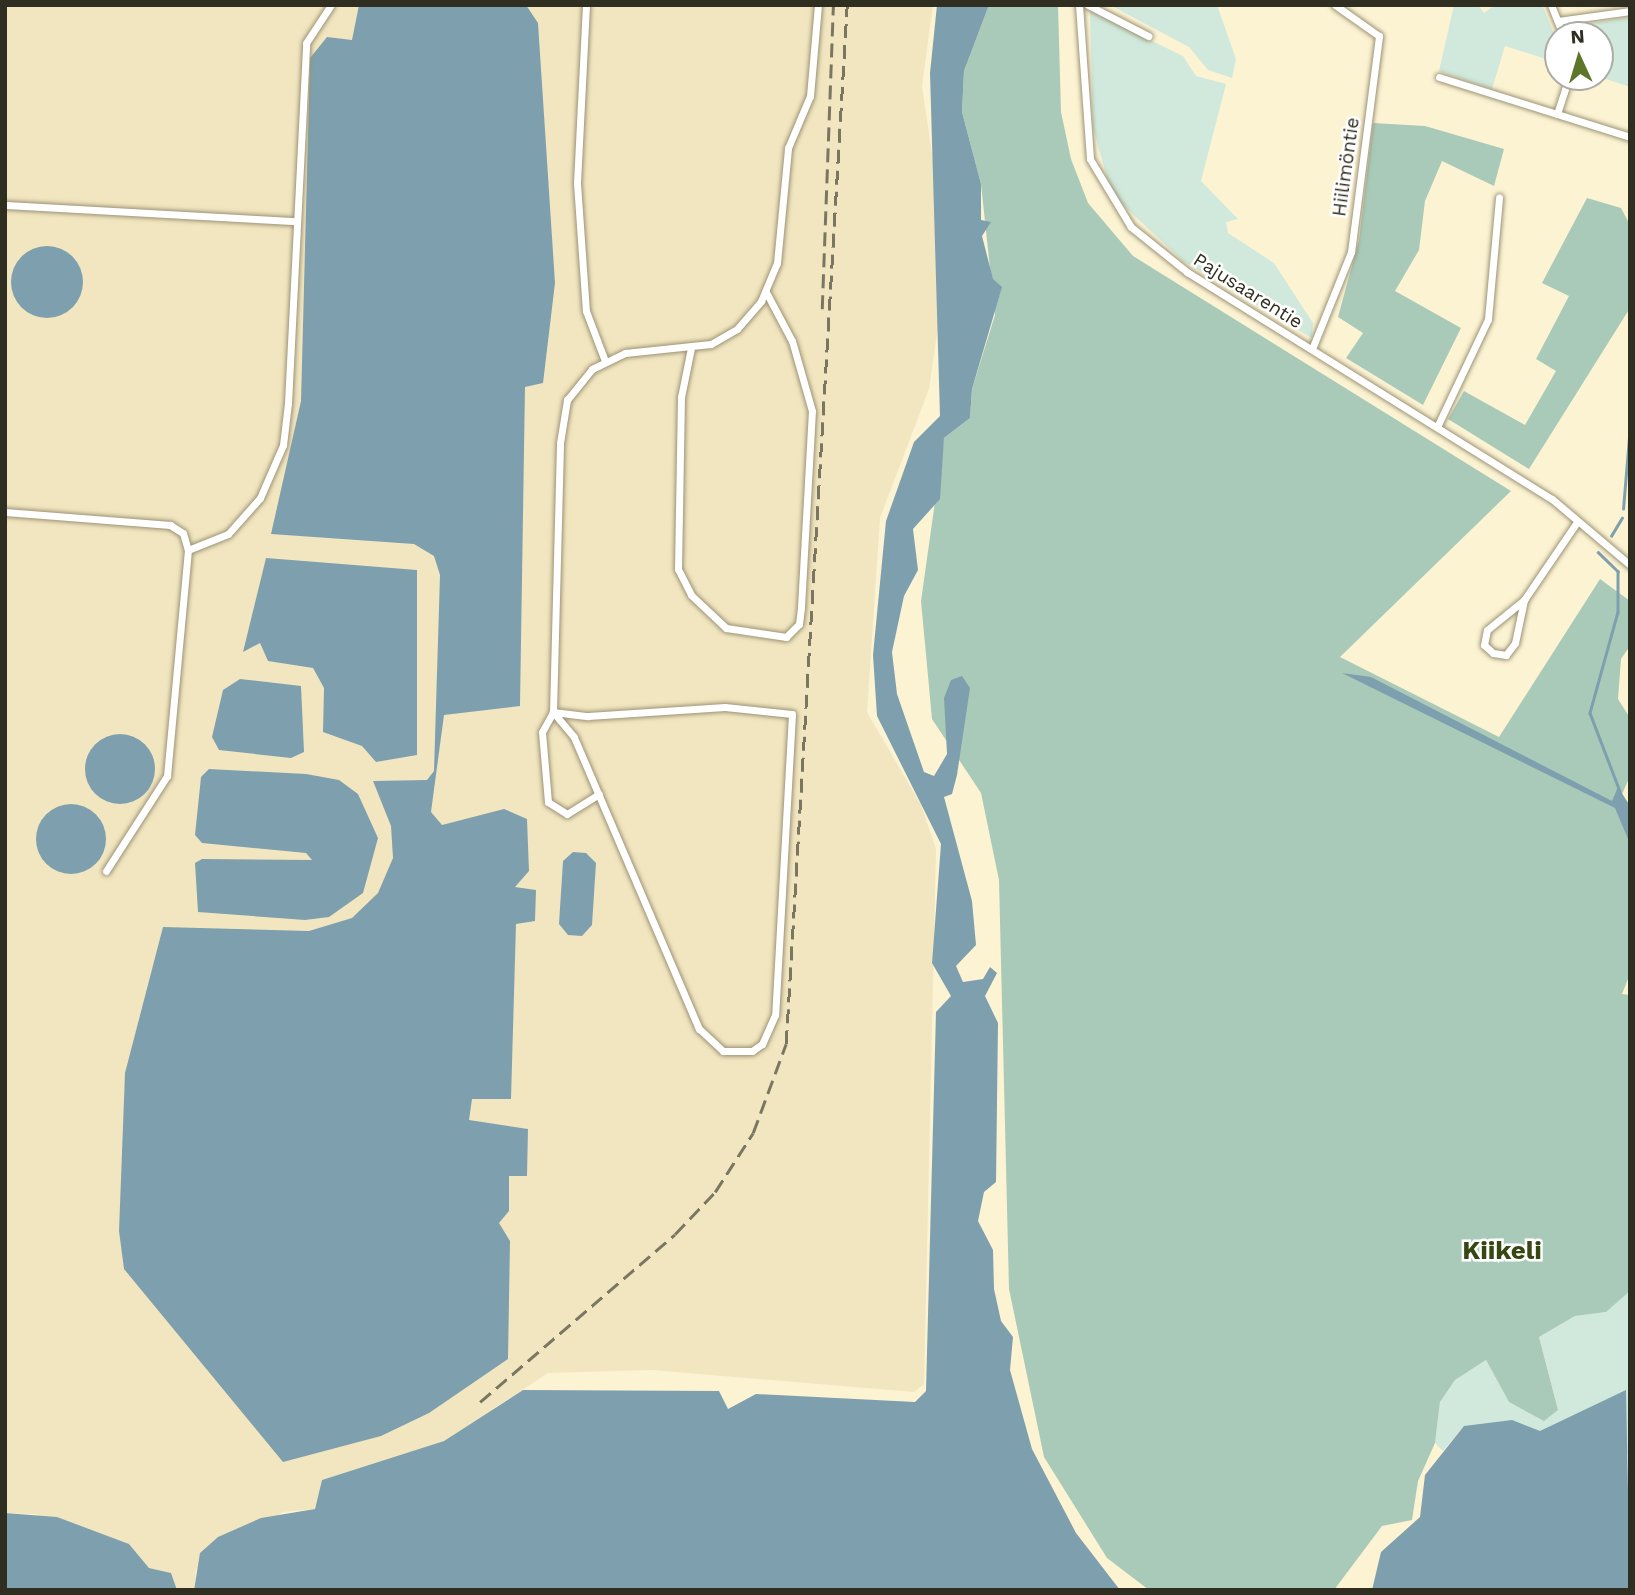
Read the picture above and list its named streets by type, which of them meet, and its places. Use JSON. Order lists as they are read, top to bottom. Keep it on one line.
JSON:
{"streets":{"street":["Hiilimöntie","Pajusaarentie"]},"crossings":[["Hiilimöntie","Pajusaarentie"]],"districts":["Kiikeli"],"north":"top"}
